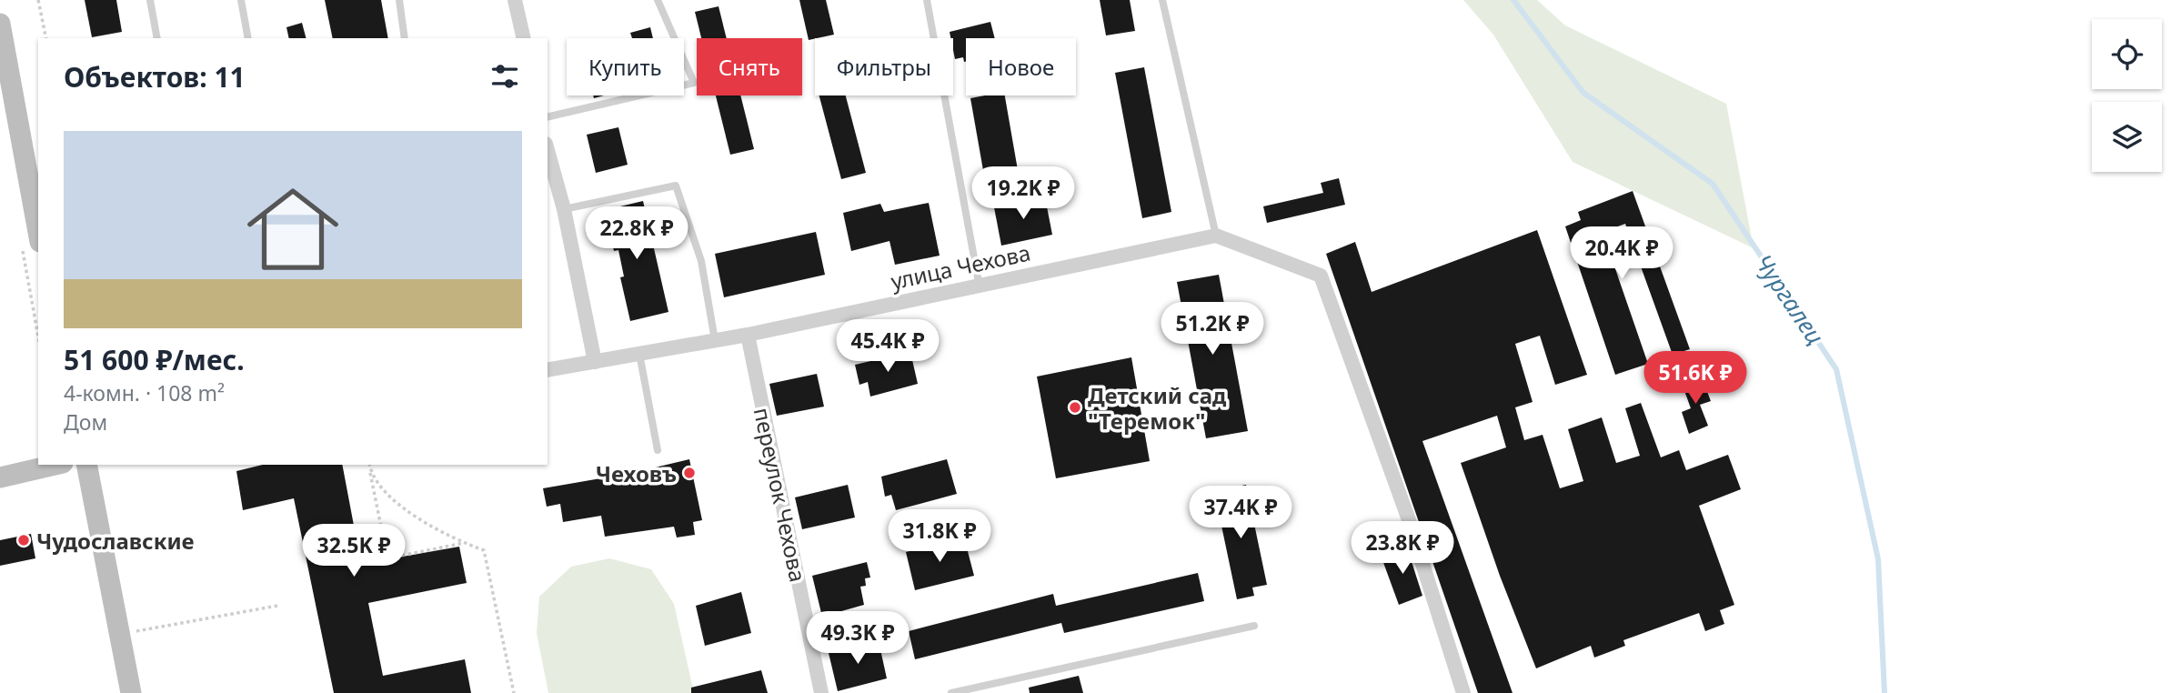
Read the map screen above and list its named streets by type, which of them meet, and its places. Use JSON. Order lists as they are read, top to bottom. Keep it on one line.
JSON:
{"streets":{"street":["улица Чехова","переулок Чехова"]},"crossings":[["улица Чехова","переулок Чехова"]],"water":["Чургалец"],"places":["Детский сад \"Теремок\"","Чеховъ","Чудославские"],"page":{"chip":["Купить","Снять","Фильтры","Новое"],"heading":"Объектов: 11","list":[{"name":"51 600 ₽/мес.","note":"4-комн. · 108 m² · Дом"}],"price":["19.2K ₽","22.8K ₽","20.4K ₽","51.2K ₽","45.4K ₽","51.6K ₽","37.4K ₽","31.8K ₽","23.8K ₽","32.5K ₽","49.3K ₽"]}}
